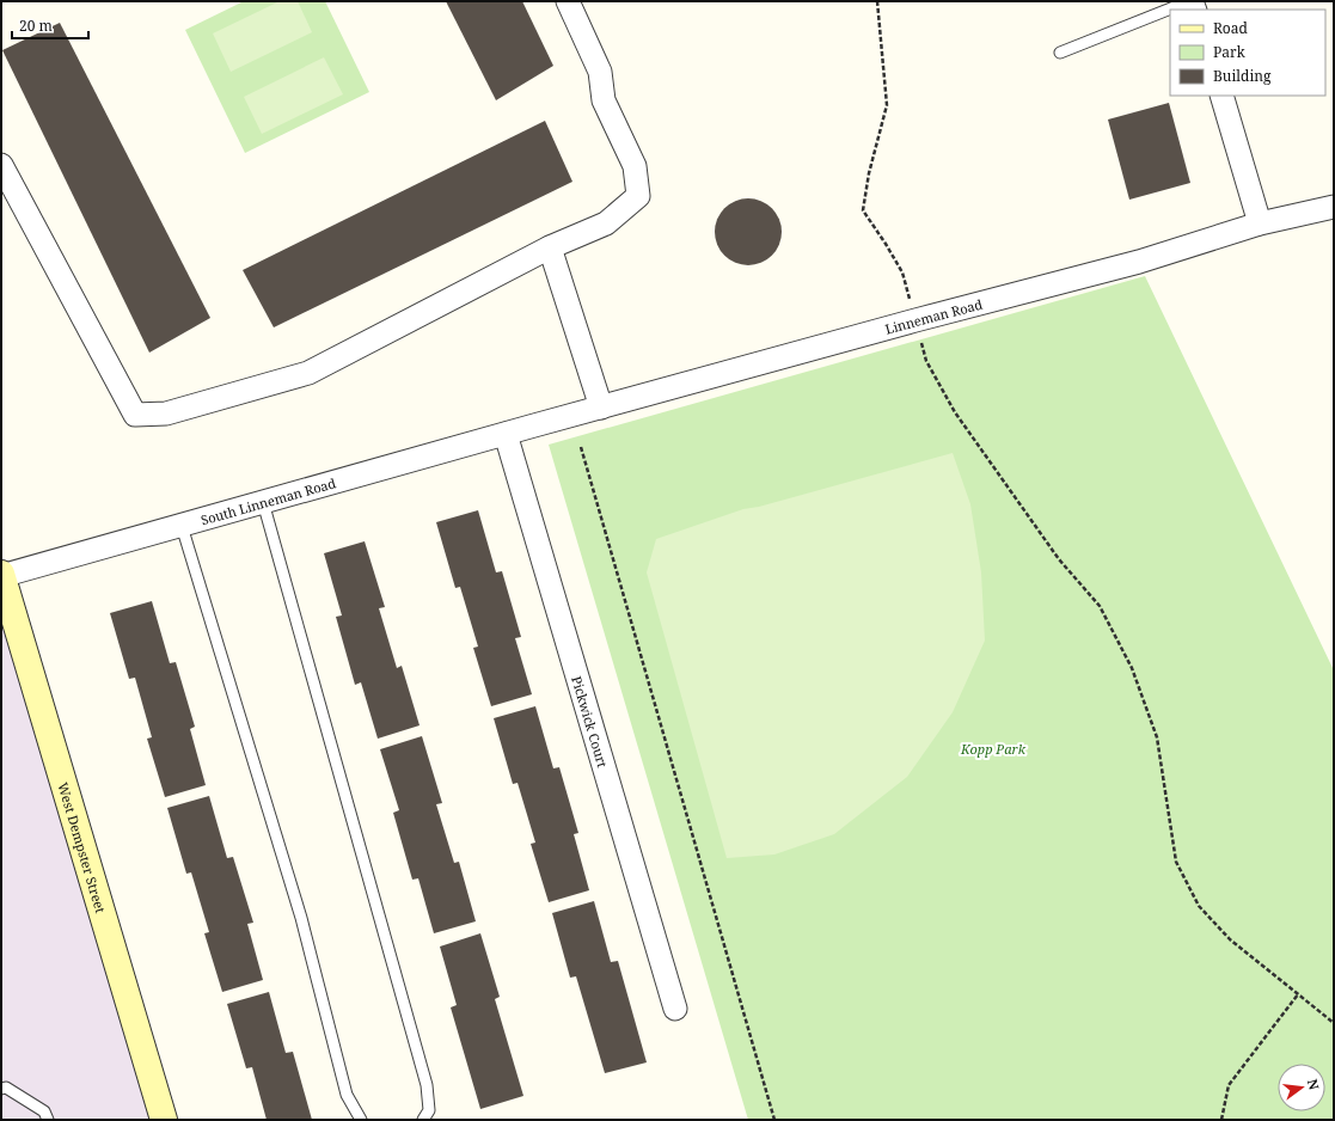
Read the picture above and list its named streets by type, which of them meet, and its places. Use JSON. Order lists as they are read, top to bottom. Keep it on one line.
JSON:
{"streets":{"main road":["West Dempster Street"],"street":["Linneman Road","South Linneman Road","Pickwick Court"]},"crossings":[["Linneman Road","South Linneman Road"],["South Linneman Road","Pickwick Court"],["South Linneman Road","West Dempster Street"]],"parks":["Kopp Park"],"legend":["Road","Park","Building"],"scale_bar":"20 m","north":"right"}
